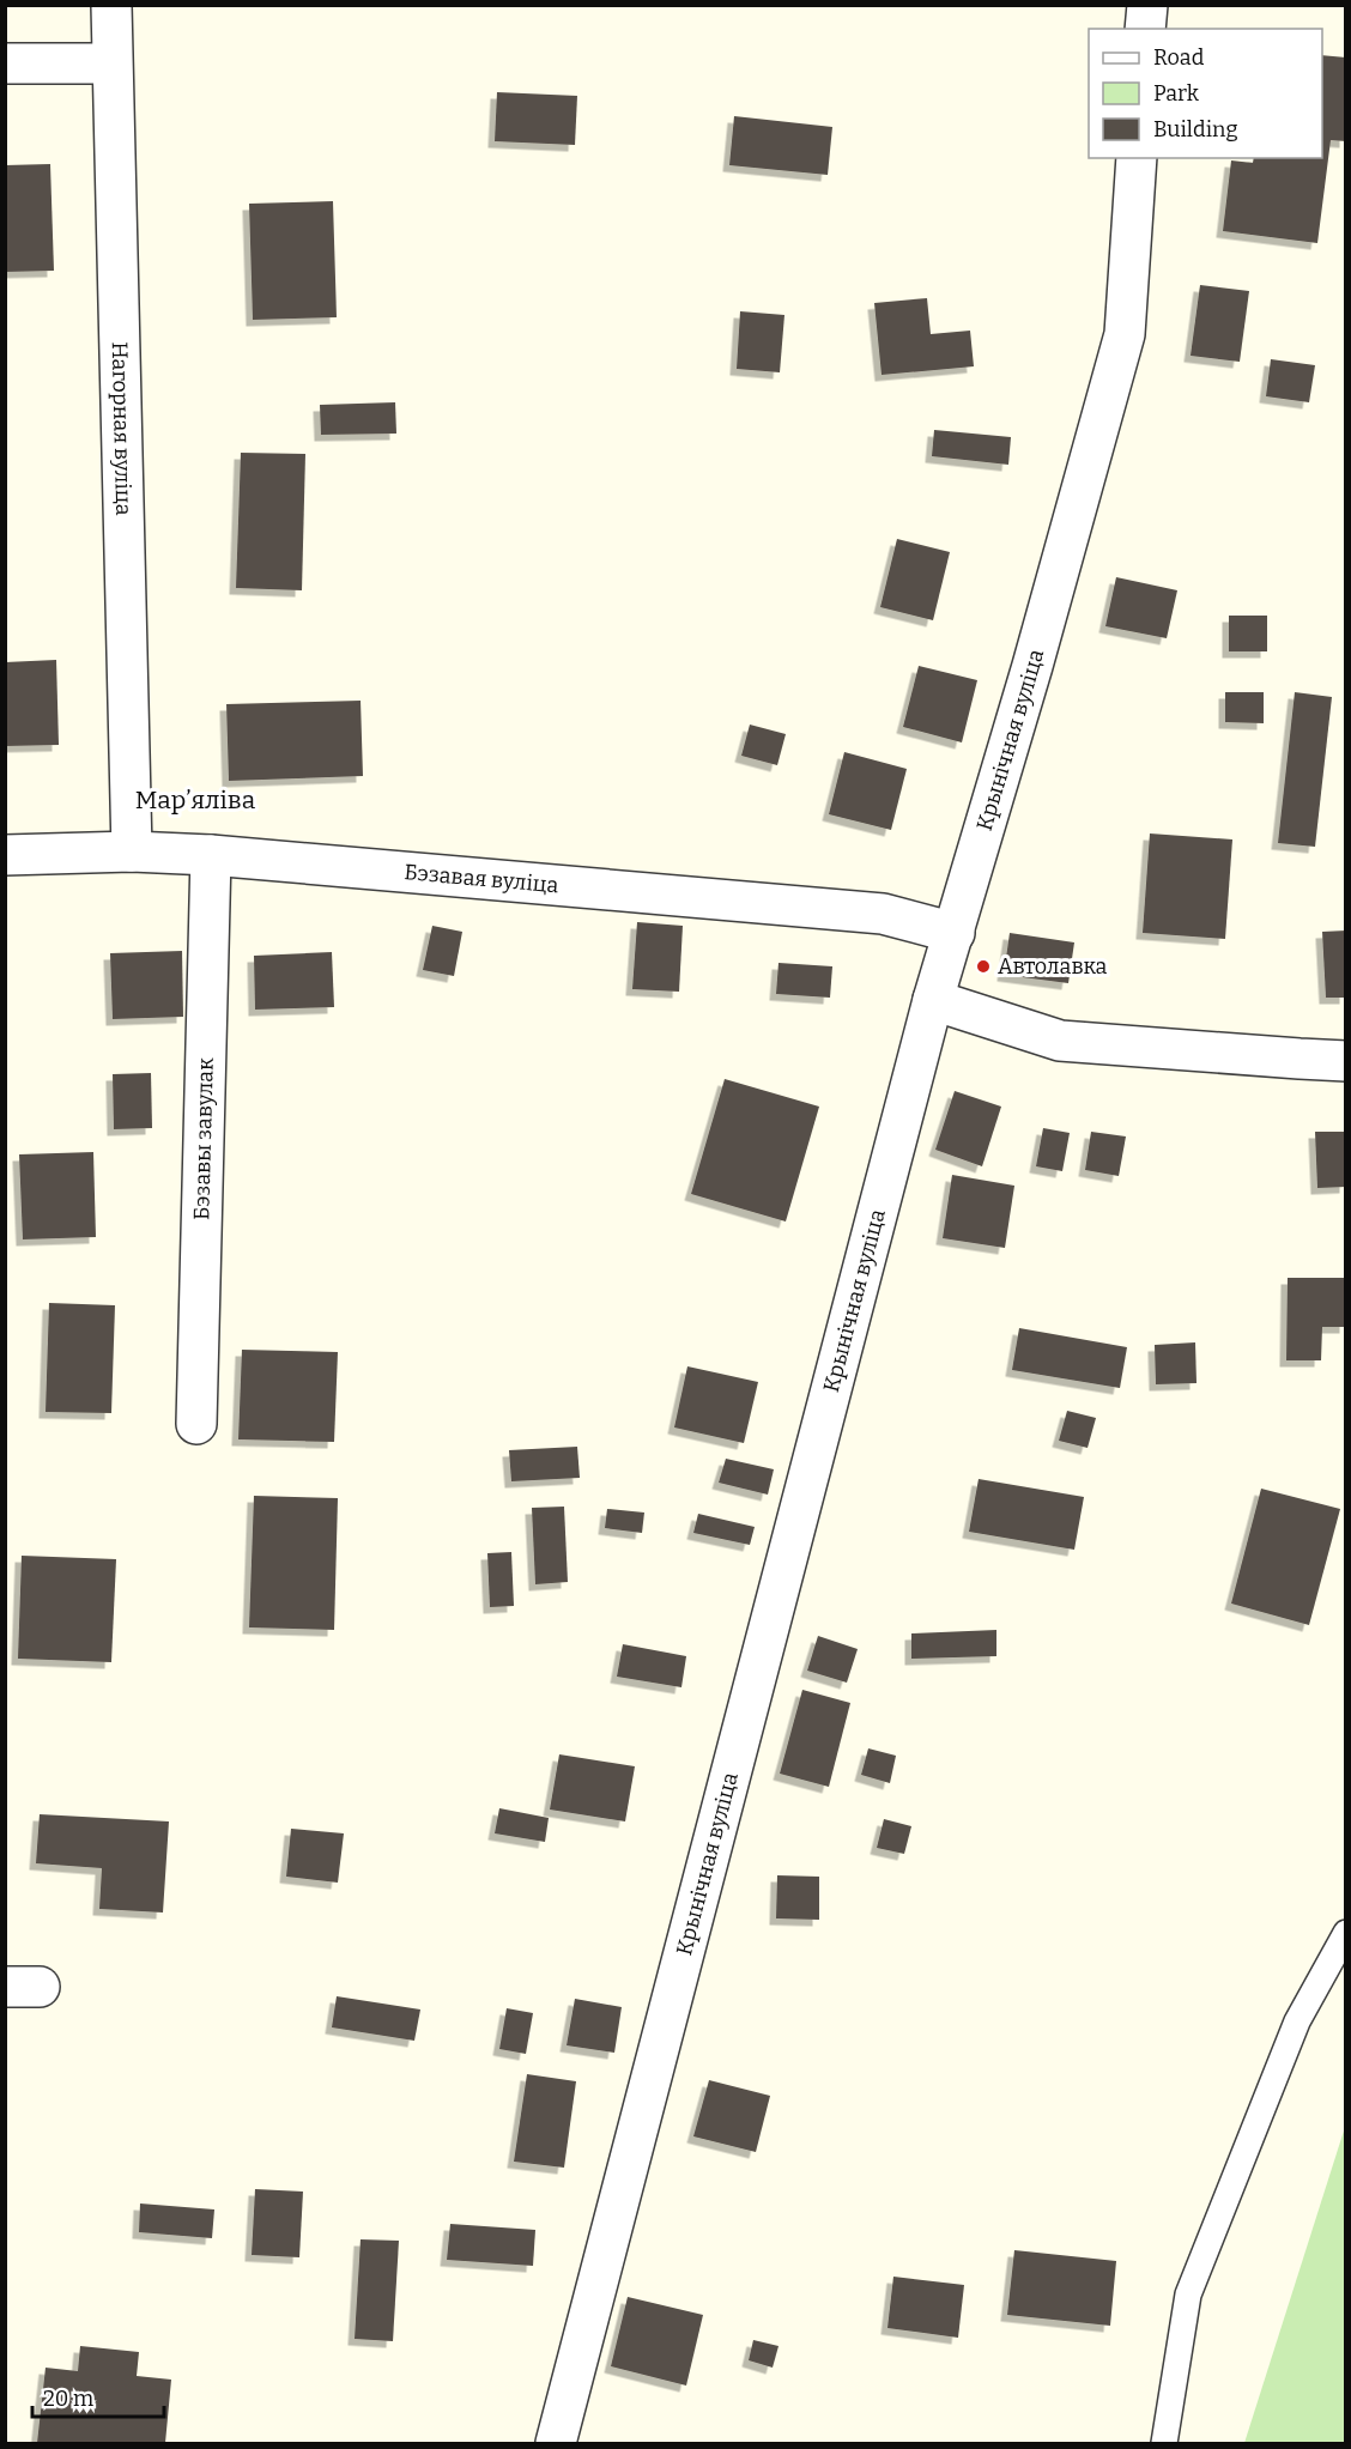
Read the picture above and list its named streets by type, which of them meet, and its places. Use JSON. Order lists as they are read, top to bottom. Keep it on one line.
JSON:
{"streets":{"street":["Нагорная вуліца","Крынічная вуліца","Бэзавая вуліца","Бэзавы завулак"]},"crossings":[["Нагорная вуліца","Бэзавая вуліца"],["Крынічная вуліца","Бэзавая вуліца"],["Бэзавая вуліца","Бэзавы завулак"]],"districts":["Марʼяліва"],"places":["Автолавка"],"legend":["Road","Park","Building"],"scale_bar":"20 m"}
